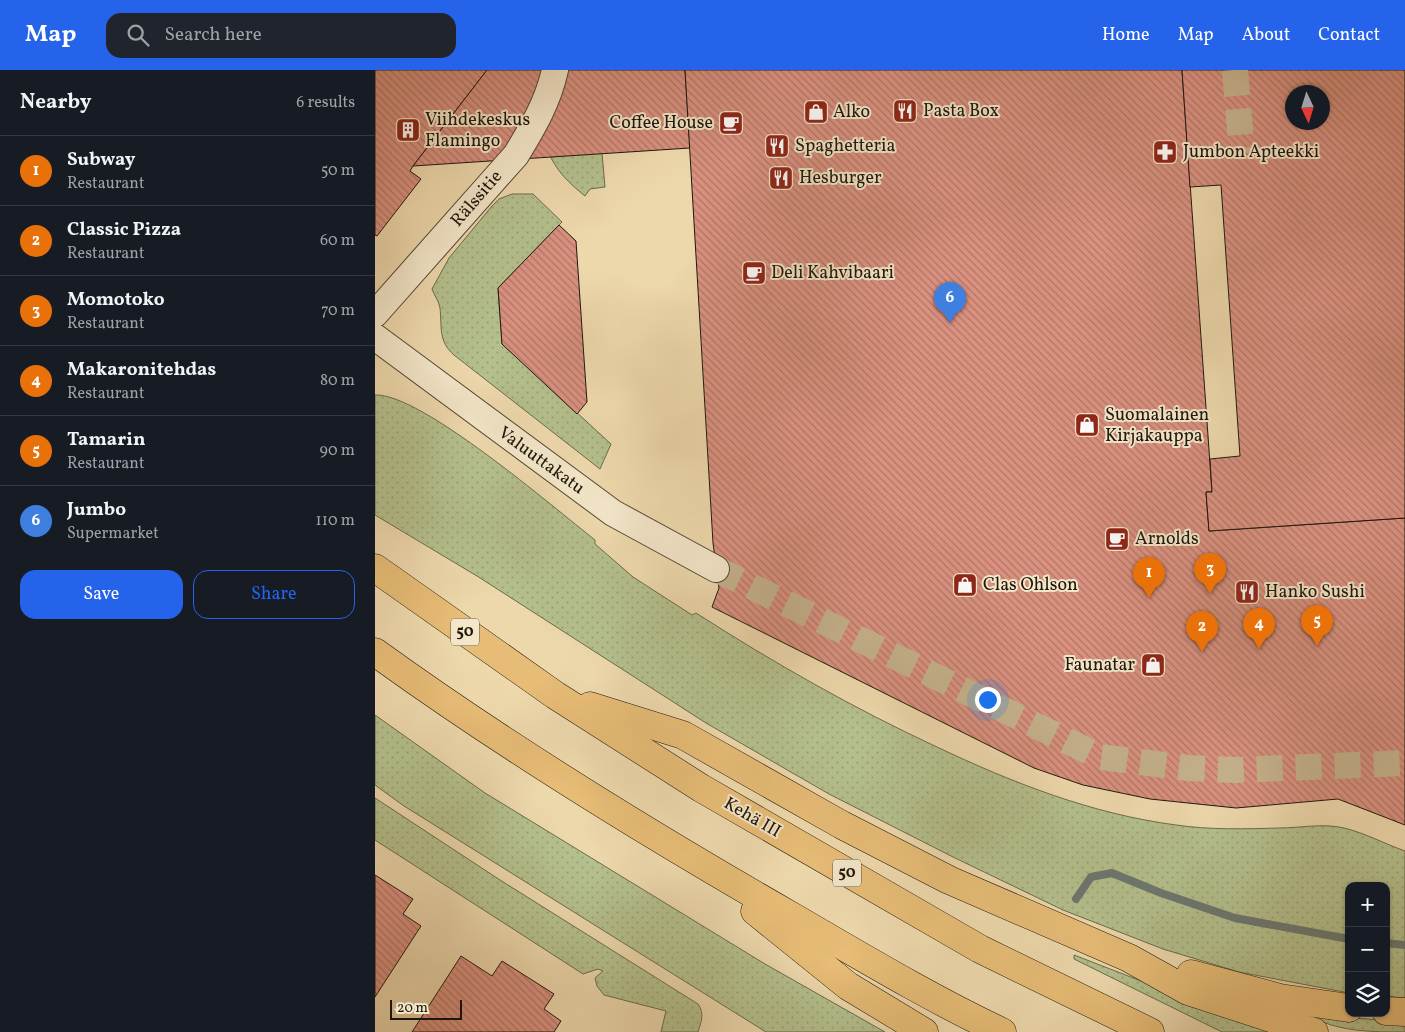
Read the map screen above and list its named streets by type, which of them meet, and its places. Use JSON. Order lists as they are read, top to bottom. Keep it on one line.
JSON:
{"streets":{"highway":["50","Kehä III"],"street":["Rälssitie","Valuuttakatu"]},"places":{"restaurant":["Pasta Box","Spaghetteria","Hesburger","Hanko Sushi"],"shop":["Alko","Suomalainen Kirjakauppa","Clas Ohlson","Faunatar"],"cafe":["Coffee House","Deli Kahvibaari","Arnolds"],"building":["Viihdekeskus Flamingo"],"pharmacy":["Jumbon Apteekki"]},"scale_bar":"20 m","north":"bottom","page":{"header":"Map","search":"Search here","nav":["Home","Map","About","Contact"],"heading":["Nearby","6 results"],"list":[{"mark":"1","name":"Subway","note":"Restaurant","value":"50 m"},{"mark":"2","name":"Classic Pizza","note":"Restaurant","value":"60 m"},{"mark":"3","name":"Momotoko","note":"Restaurant","value":"70 m"},{"mark":"4","name":"Makaronitehdas","note":"Restaurant","value":"80 m"},{"mark":"5","name":"Tamarin","note":"Restaurant","value":"90 m"},{"mark":"6","name":"Jumbo","note":"Supermarket","value":"110 m"}],"pins":["6","3","1","5","4","2"],"buttons":["Save","Share"],"map_buttons":["+","−"],"scale":"20 m"}}
